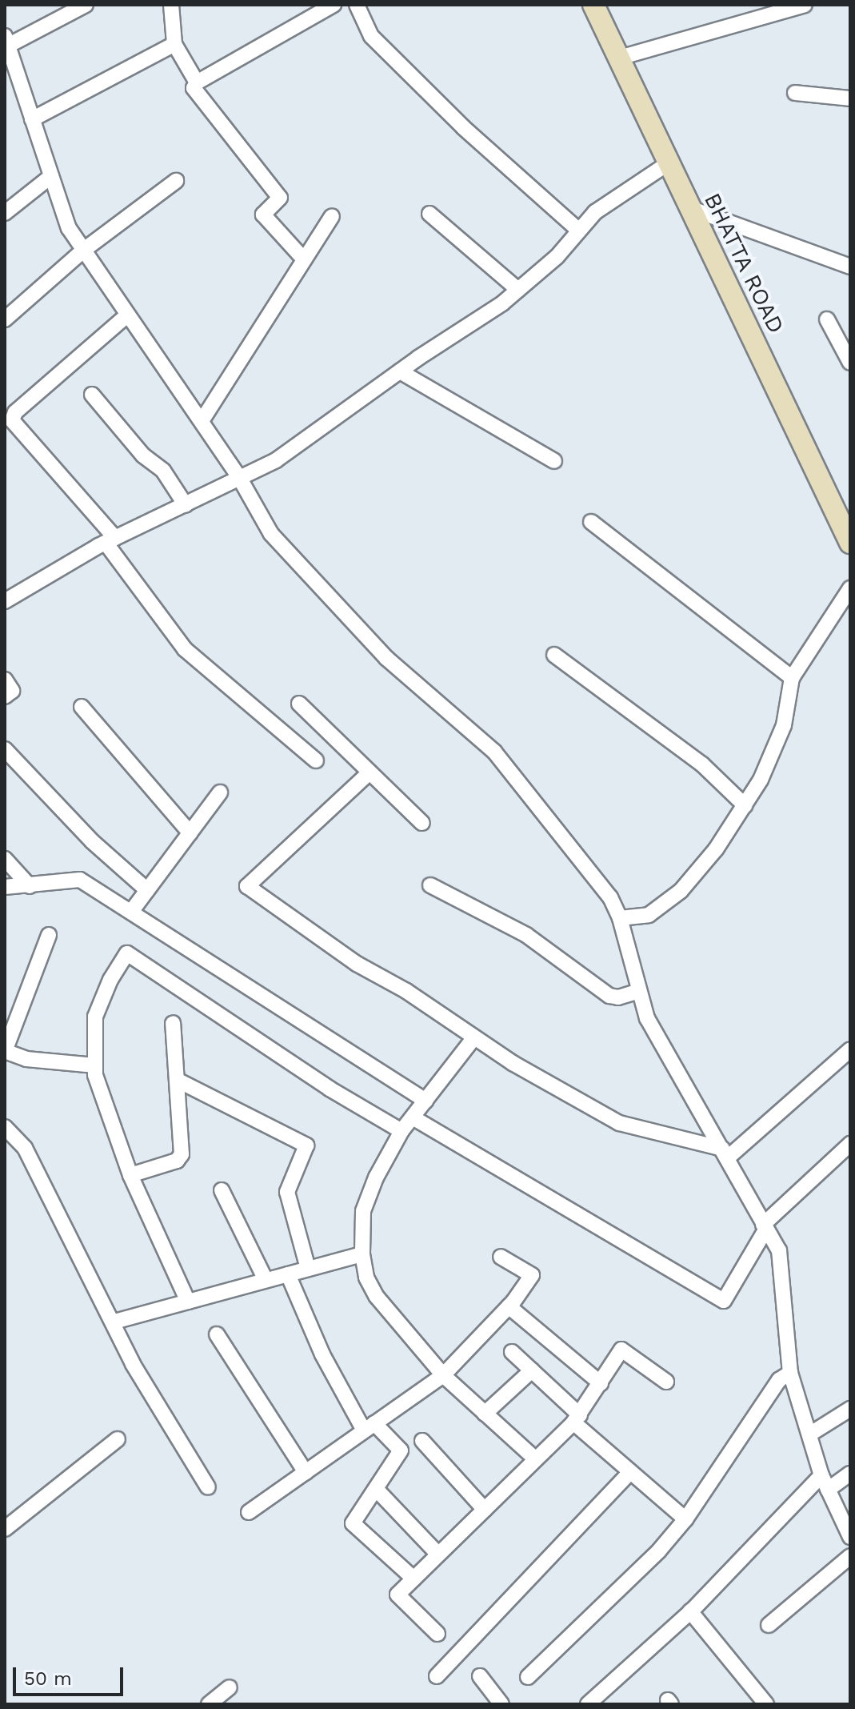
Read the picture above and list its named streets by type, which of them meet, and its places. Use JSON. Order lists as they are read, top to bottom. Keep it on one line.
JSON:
{"streets":{"main road":["BHATTA ROAD"]},"scale_bar":"50 m"}
